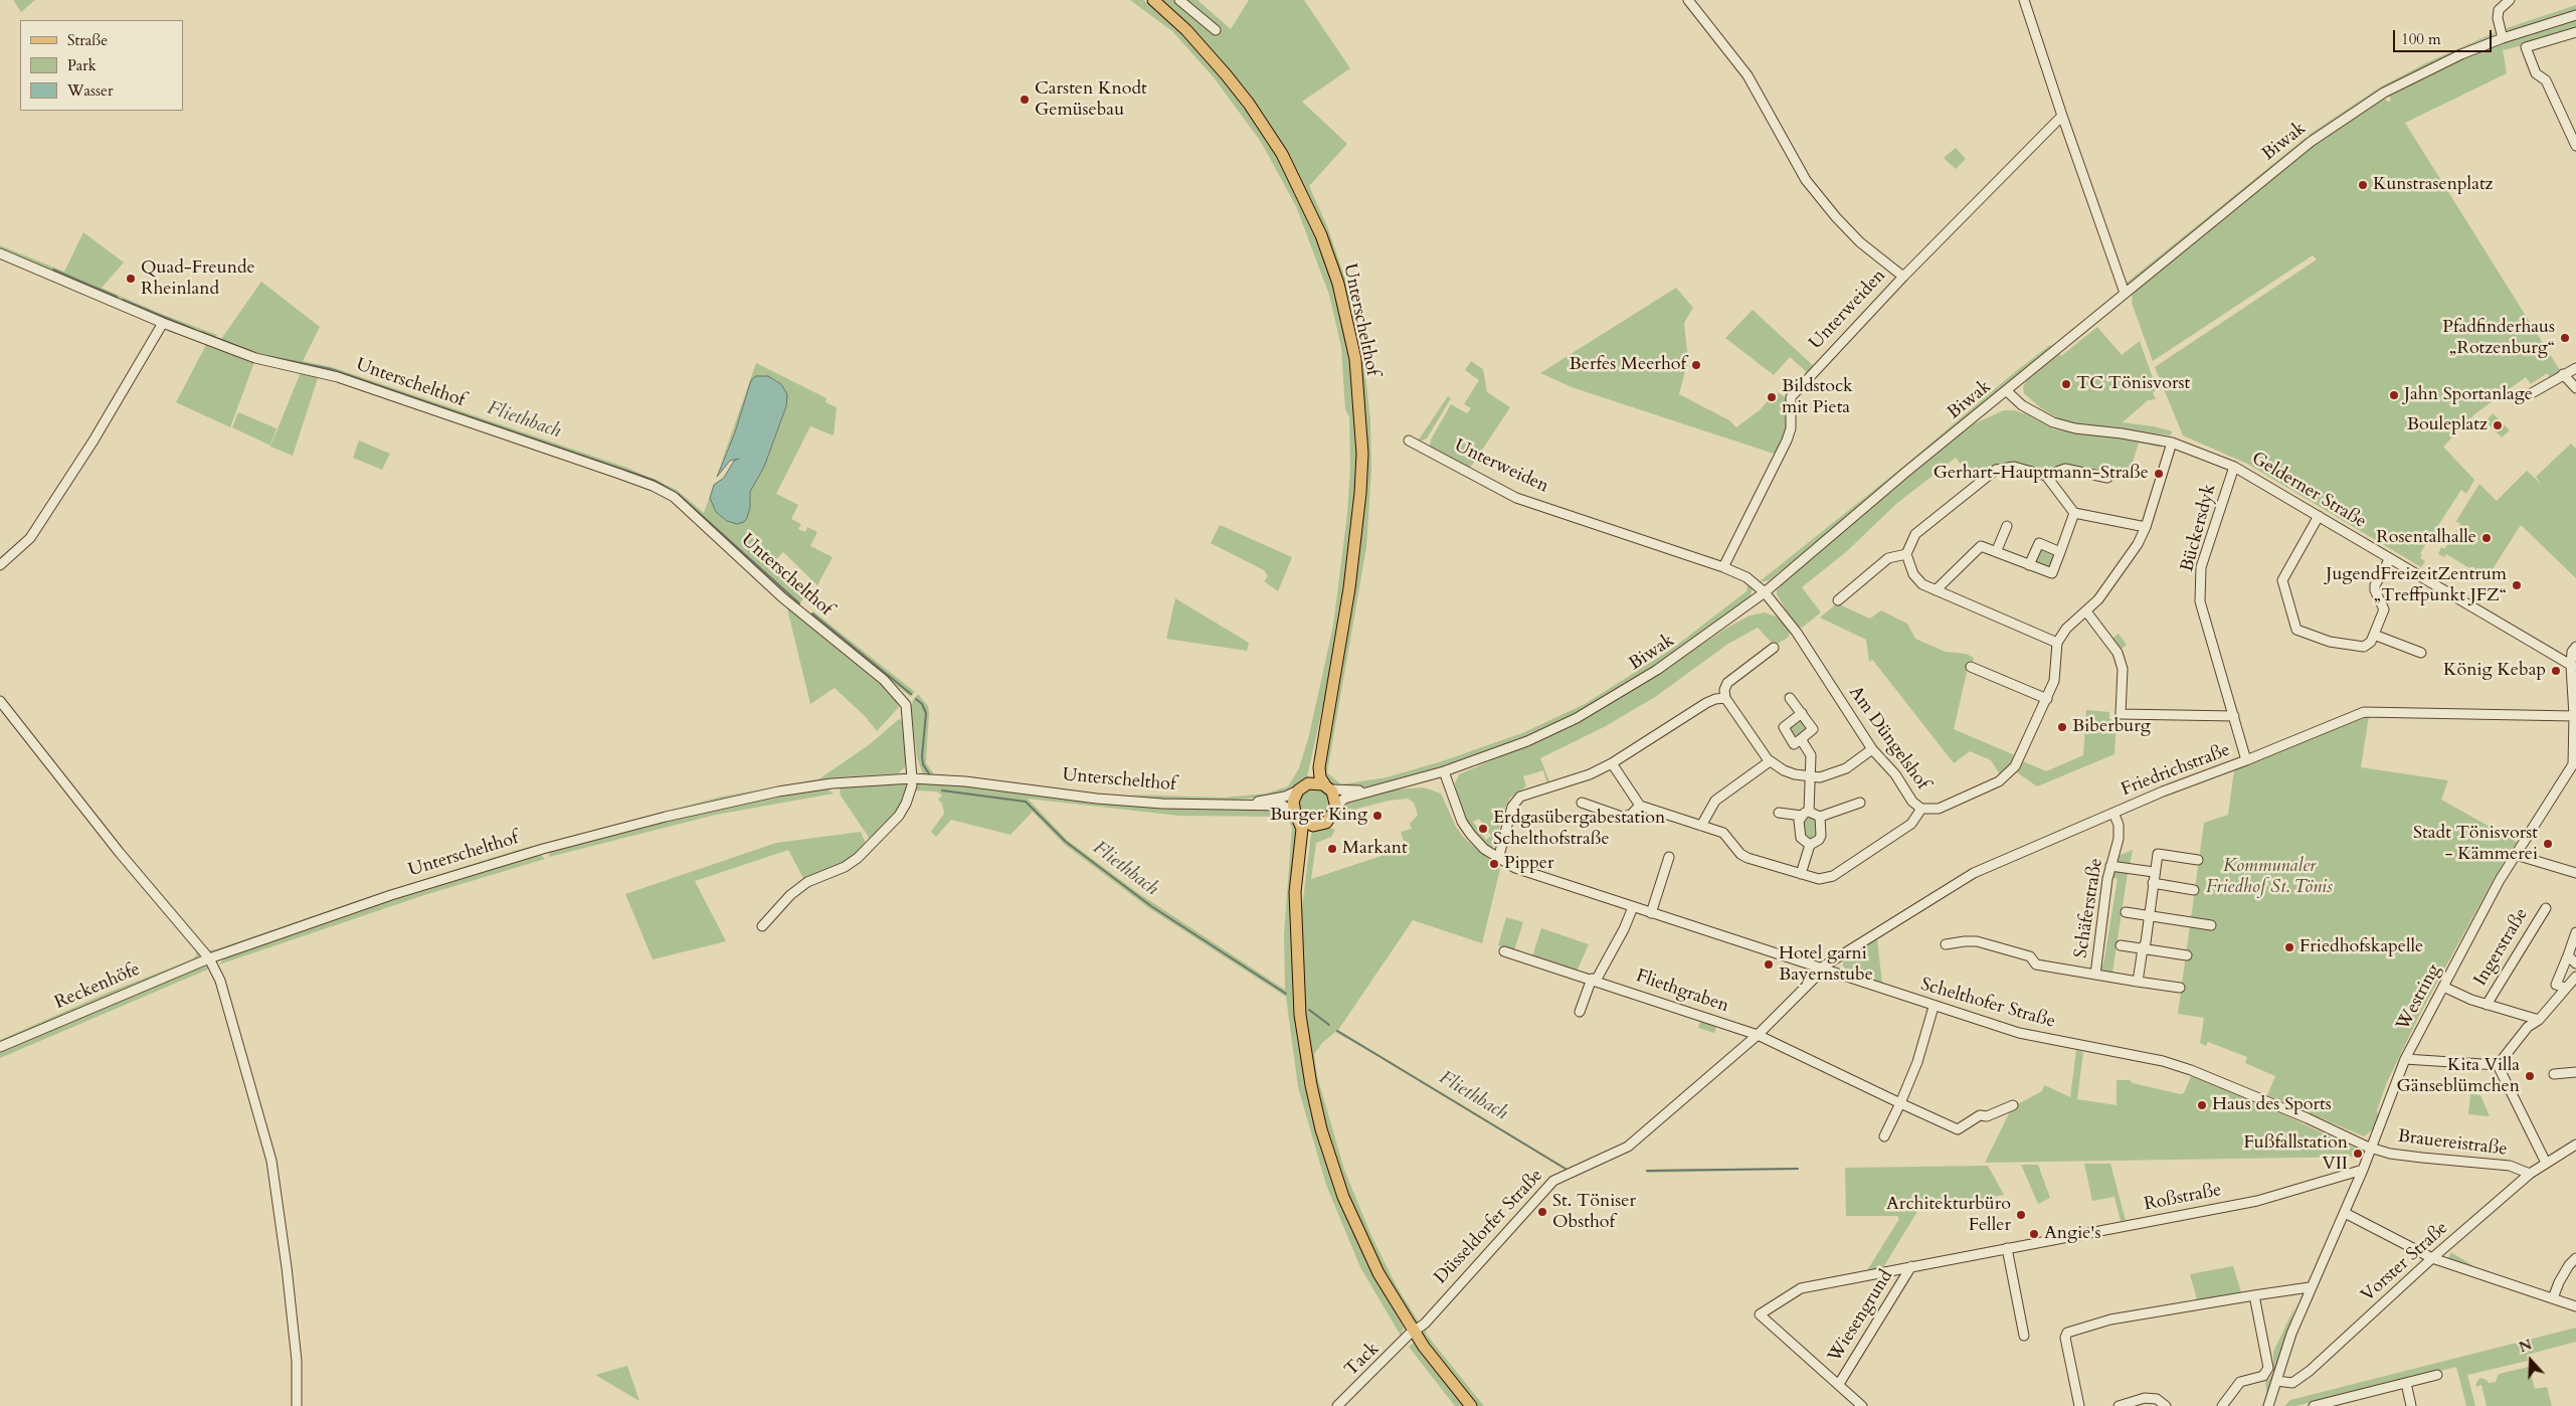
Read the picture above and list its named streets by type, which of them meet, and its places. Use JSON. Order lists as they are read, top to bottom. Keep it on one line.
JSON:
{"streets":{"main road":["Unterschelthof"],"street":["Biwak","Unterweiden","Gelderner Straße","Bückersdyk","Am Düngelshof","Friedrichstraße","Schäferstraße","Ingerstraße","Reckenhöfe","Fliethgraben","Westring","Schelthofer Straße","Brauereistraße","Roßstraße","Düsseldorfer Straße","Vorster Straße","Wiesengrund","Tack"]},"crossings":[["Biwak","Unterweiden"],["Biwak","Unterschelthof"],["Biwak","Gelderner Straße"],["Biwak","Am Düngelshof"],["Biwak","Schelthofer Straße"],["Unterweiden","Am Düngelshof"],["Unterschelthof","Reckenhöfe"],["Gelderner Straße","Bückersdyk"],["Gelderner Straße","Westring"],["Bückersdyk","Friedrichstraße"],["Friedrichstraße","Schäferstraße"],["Friedrichstraße","Westring"],["Friedrichstraße","Schelthofer Straße"],["Ingerstraße","Westring"],["Fliethgraben","Düsseldorfer Straße"],["Westring","Schelthofer Straße"],["Westring","Brauereistraße"],["Westring","Roßstraße"],["Westring","Vorster Straße"],["Schelthofer Straße","Brauereistraße"],["Brauereistraße","Vorster Straße"],["Roßstraße","Wiesengrund"],["Düsseldorfer Straße","Tack"]],"water":["Fliethbach"],"parks":["Kommunaler Friedhof St. Tönis"],"places":["Carsten Knodt Gemüsebau","Kunstrasenplatz","Quad-Freunde Rheinland","Pfadfinderhaus „Rotzenburg“","Berfes Meerhof","TC Tönisvorst","Jahn Sportanlage","Bildstock mit Pieta","Bouleplatz","Gerhart-Hauptmann-Straße","Rosentalhalle","JugendFreizeitZentrum „Treffpunkt JFZ“","König Kebap","Biberburg","Burger King","Erdgasübergabestation Schelthofstraße","Stadt Tönisvorst - Kämmerei","Markant","Pipper","Friedhofskapelle","Hotel garni Bayernstube","Kita Villa Gänseblümchen","Haus des Sports","Fußfallstation VII","St. Töniser Obsthof","Architekturbüro Feller","Angie's"],"legend":["Straße","Park","Wasser"],"scale_bar":"100 m","north":"top"}
